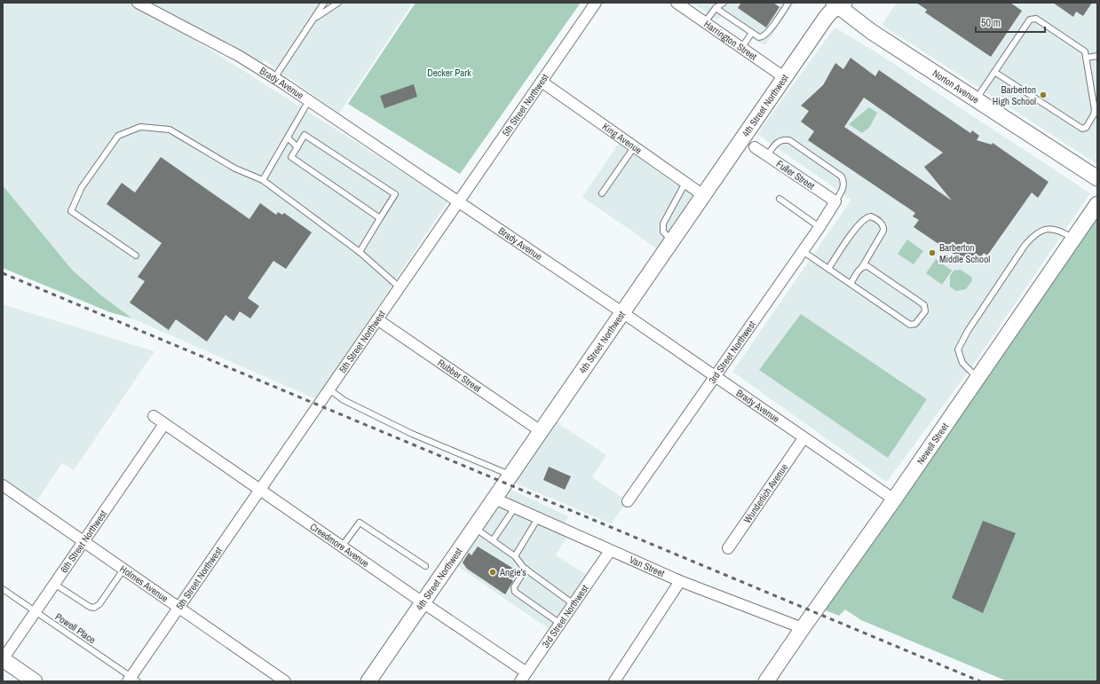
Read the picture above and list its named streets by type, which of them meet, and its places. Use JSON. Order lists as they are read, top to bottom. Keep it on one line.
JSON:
{"streets":{"street":["Harrington Street","Brady Avenue","Norton Avenue","5th Street Northwest","4th Street Northwest","King Avenue","Fuller Street","3rd Street Northwest","Rubber Street","Newell Street","Wunderlich Avenue","6th Street Northwest","Creedmore Avenue","Van Street","Holmes Avenue"],"lane":["Powell Place"]},"crossings":[["Harrington Street","4th Street Northwest"],["Brady Avenue","5th Street Northwest"],["Brady Avenue","4th Street Northwest"],["Brady Avenue","3rd Street Northwest"],["Brady Avenue","Newell Street"],["Brady Avenue","Wunderlich Avenue"],["Norton Avenue","4th Street Northwest"],["5th Street Northwest","King Avenue"],["5th Street Northwest","Rubber Street"],["5th Street Northwest","Creedmore Avenue"],["5th Street Northwest","Holmes Avenue"],["5th Street Northwest","Powell Place"],["4th Street Northwest","King Avenue"],["4th Street Northwest","Rubber Street"],["4th Street Northwest","Creedmore Avenue"],["4th Street Northwest","Van Street"],["Fuller Street","3rd Street Northwest"],["3rd Street Northwest","Creedmore Avenue"],["3rd Street Northwest","Van Street"],["Newell Street","Van Street"],["6th Street Northwest","Creedmore Avenue"],["6th Street Northwest","Holmes Avenue"],["6th Street Northwest","Powell Place"]],"parks":["Decker Park"],"places":["Barberton High School","Barberton Middle School","Angie's"],"scale_bar":"50 m"}
